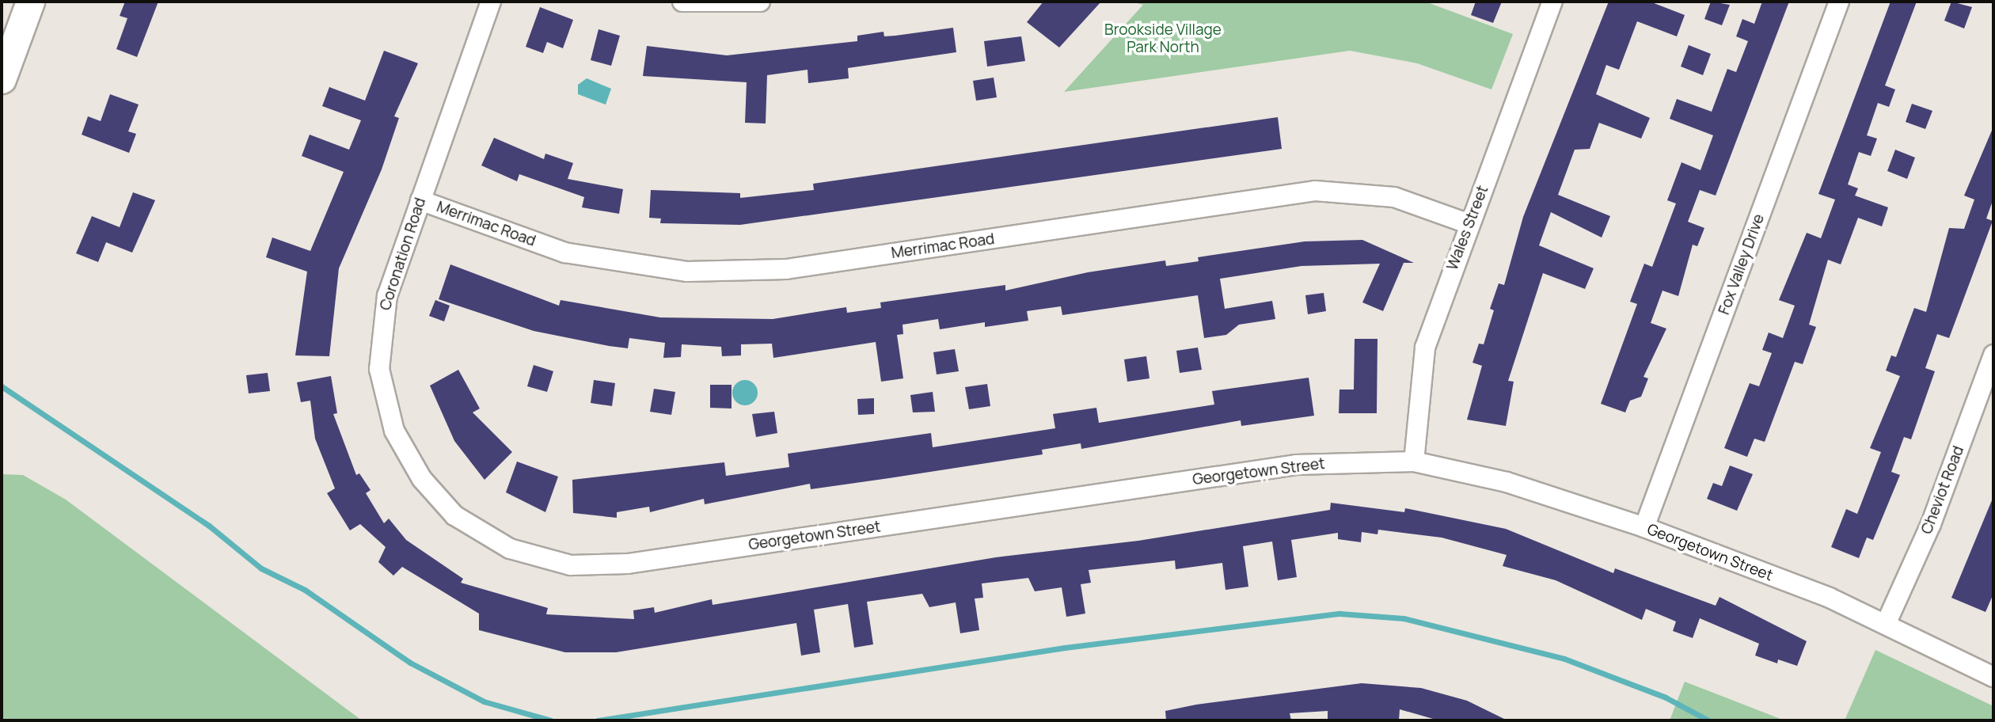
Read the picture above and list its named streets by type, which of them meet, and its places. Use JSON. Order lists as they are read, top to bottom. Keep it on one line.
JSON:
{"streets":{"street":["Merrimac Road","Wales Street","Coronation Road","Fox Valley Drive","Georgetown Street","Cheviot Road"]},"crossings":[["Merrimac Road","Wales Street"],["Merrimac Road","Coronation Road"],["Wales Street","Georgetown Street"],["Coronation Road","Georgetown Street"],["Fox Valley Drive","Georgetown Street"],["Georgetown Street","Cheviot Road"]],"parks":["Brookside Village Park North"]}
